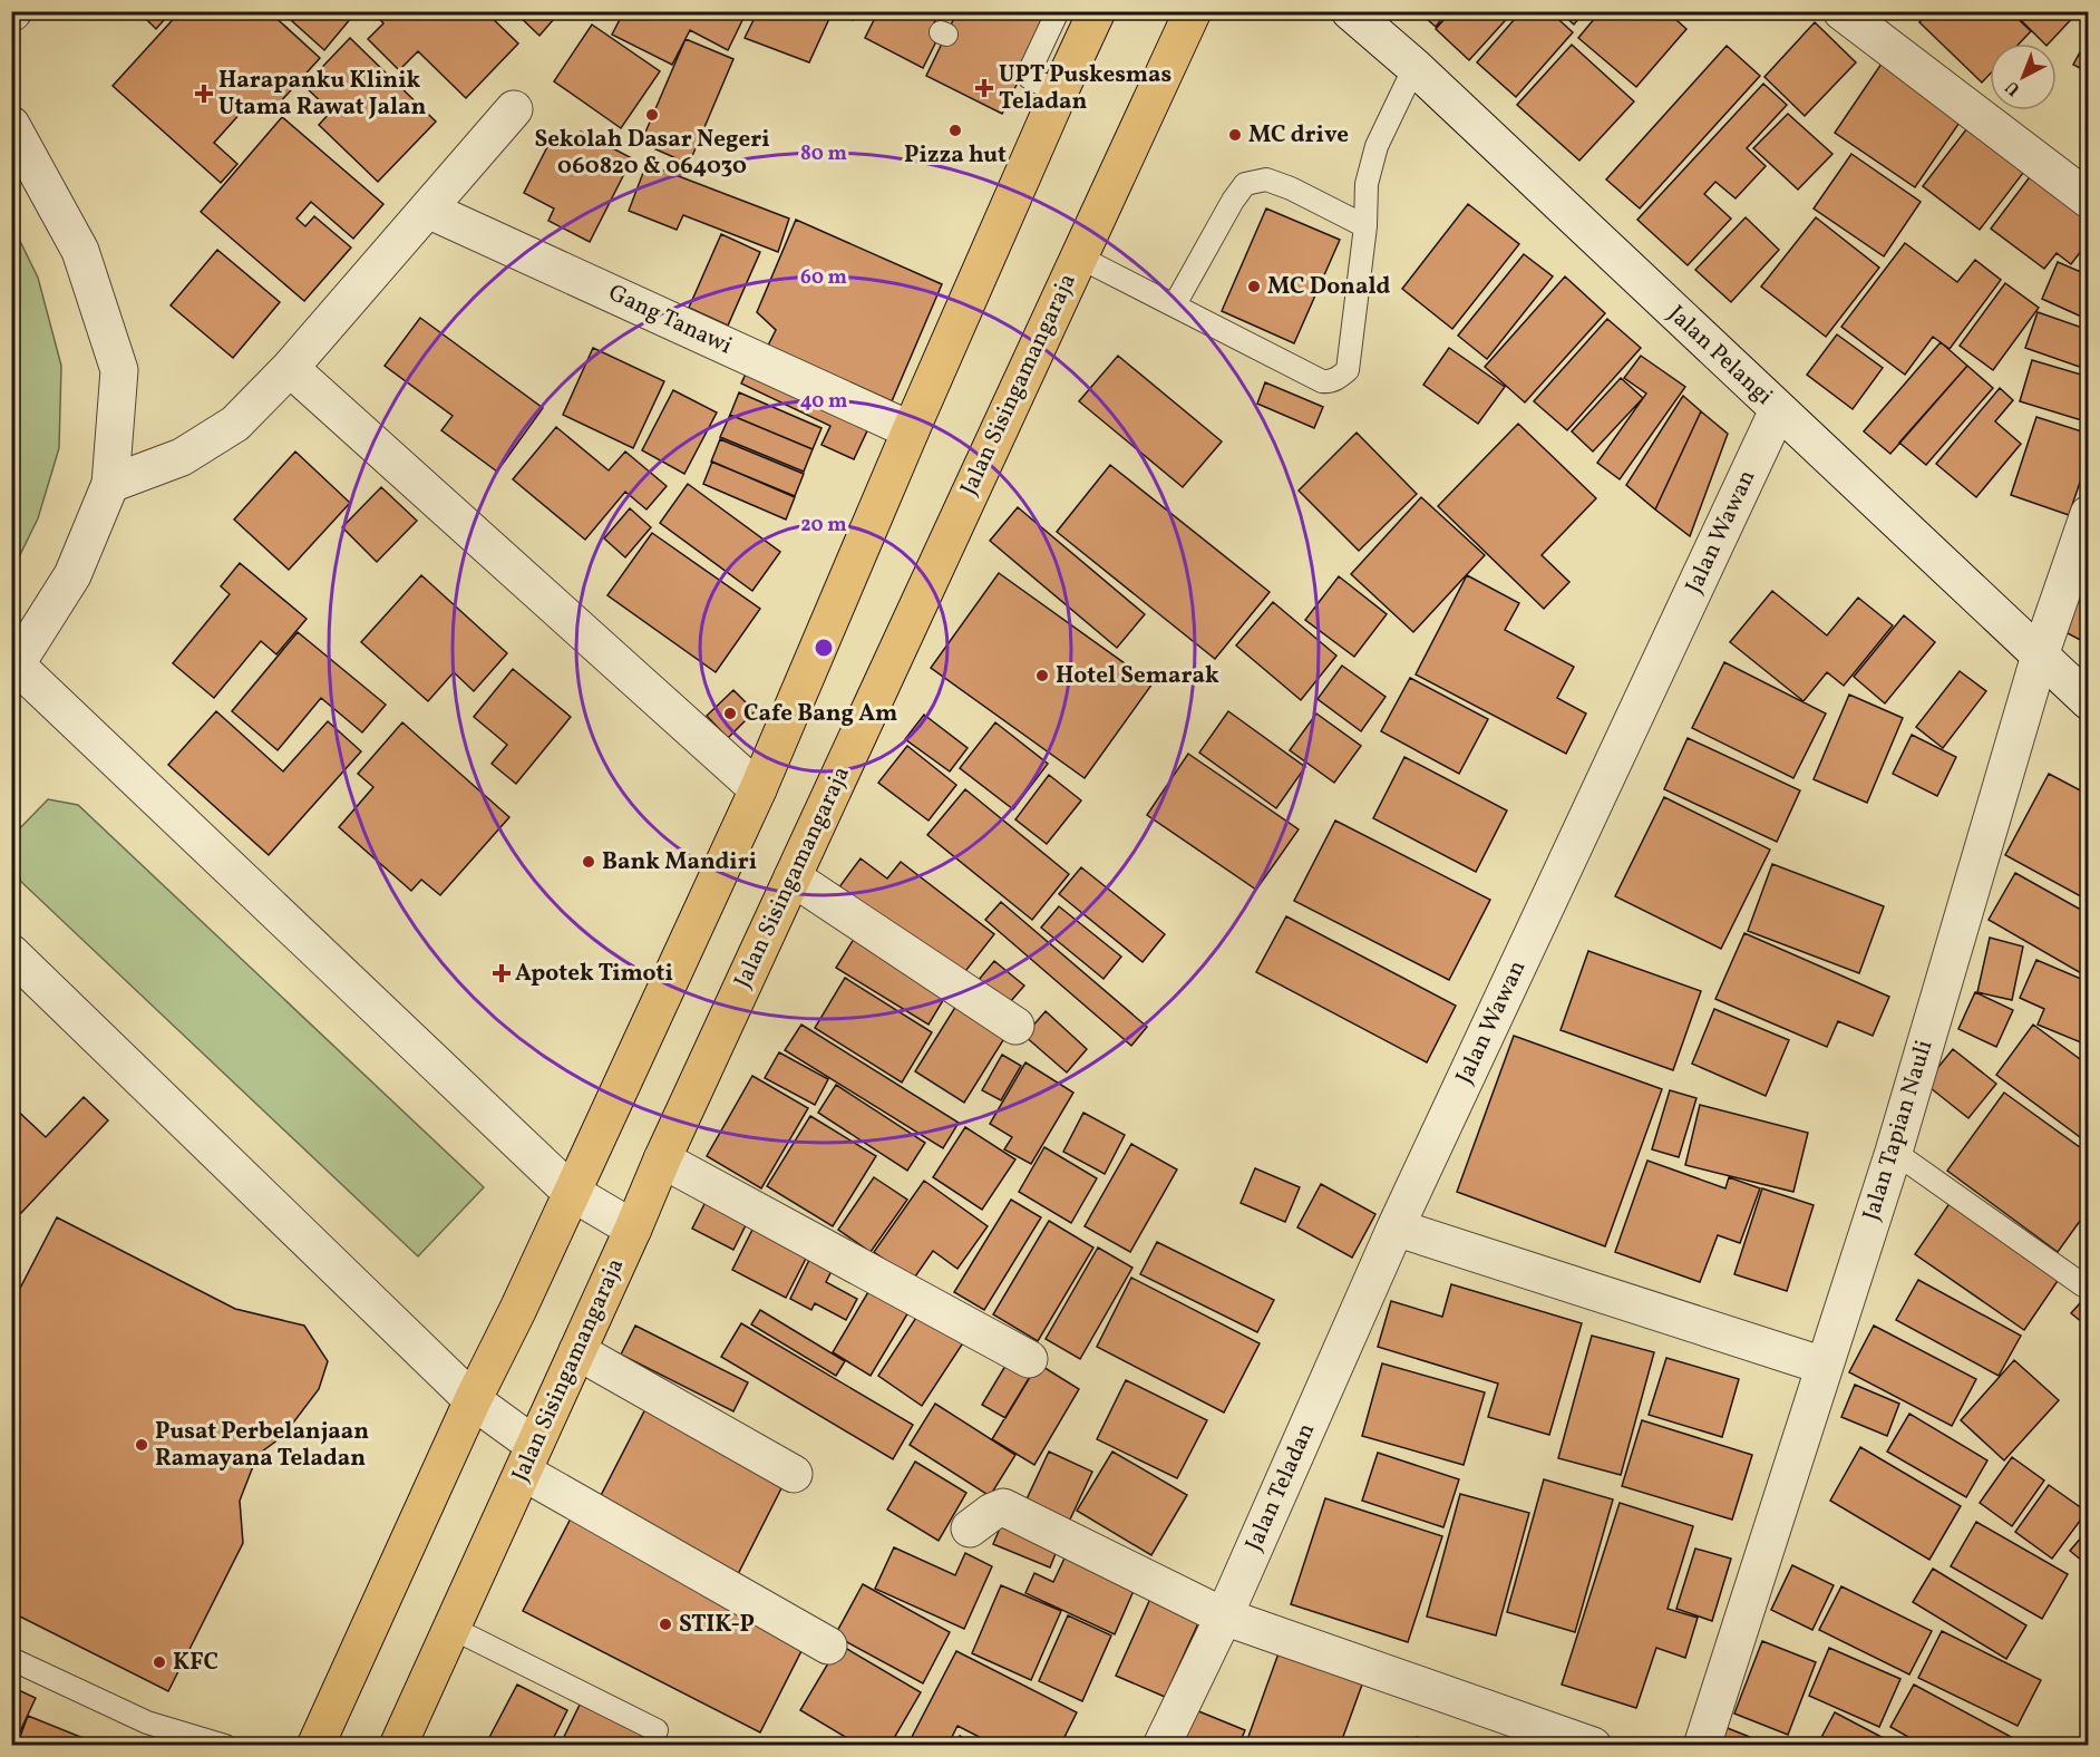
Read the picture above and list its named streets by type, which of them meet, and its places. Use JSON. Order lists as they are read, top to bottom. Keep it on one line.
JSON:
{"streets":{"main road":["Jalan Sisingamangaraja"],"street":["Gang Tanawi","Jalan Pelangi","Jalan Wawan","Jalan Tapian Nauli","Jalan Teladan"]},"crossings":[["Jalan Pelangi","Jalan Wawan"],["Jalan Pelangi","Jalan Tapian Nauli"],["Jalan Wawan","Jalan Teladan"]],"places":{"health":["UPT Puskesmas Teladan","Harapanku Klinik Utama Rawat Jalan","Apotek Timoti"],"other":["Sekolah Dasar Negeri 060820 & 064030","Pizza hut","MC drive","MC Donald","Hotel Semarak","Cafe Bang Am","Bank Mandiri","Pusat Perbelanjaan Ramayana Teladan","STIK-P","KFC"]},"north":"bottom left","rings":["80 m","60 m","40 m","20 m"]}
